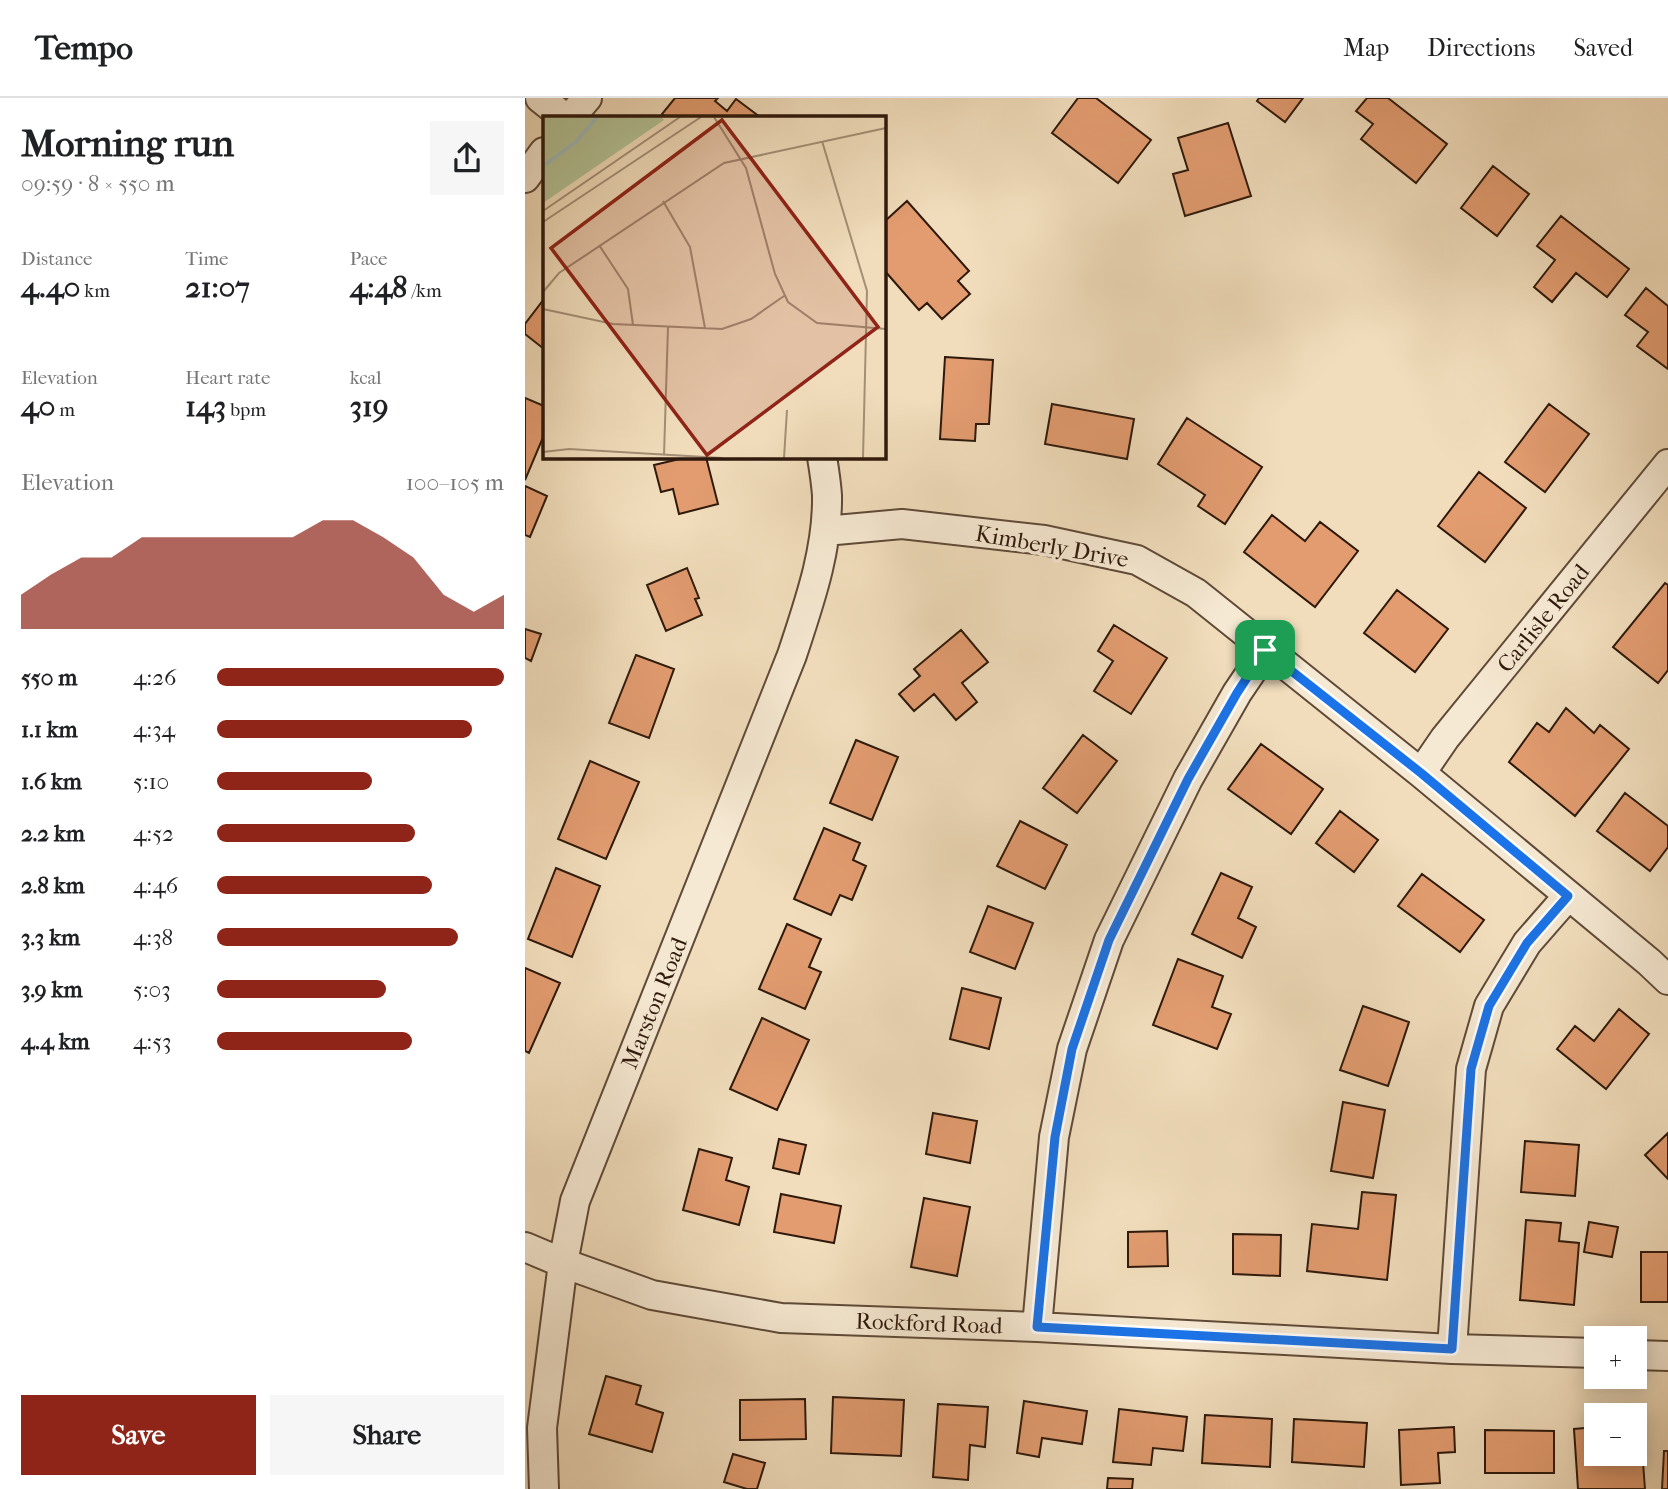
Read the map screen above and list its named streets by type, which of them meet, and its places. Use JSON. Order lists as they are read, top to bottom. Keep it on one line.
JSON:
{"streets":{"street":["Kimberly Drive","Carlisle Road","Marston Road","Rockford Road"]},"crossings":[["Kimberly Drive","Carlisle Road"],["Kimberly Drive","Marston Road"],["Marston Road","Rockford Road"]],"page":{"header":"Tempo","nav":["Map","Directions","Saved"],"heading":["Morning run","09:59 · 8 × 550 m"],"stats":[["Distance","4.40 km"],["Time","21:07"],["Pace","4:48 /km"],["Elevation","40 m"],["Heart rate","143 bpm"],["kcal","319"]],"chart":["Elevation","100–105 m"],"list":[{"name":"550 m","note":"4:26"},{"name":"1.1 km","note":"4:34"},{"name":"1.6 km","note":"5:10"},{"name":"2.2 km","note":"4:52"},{"name":"2.8 km","note":"4:46"},{"name":"3.3 km","note":"4:38"},{"name":"3.9 km","note":"5:03"},{"name":"4.4 km","note":"4:53"}],"map_buttons":["+","−"],"buttons":["Save","Share"]}}
